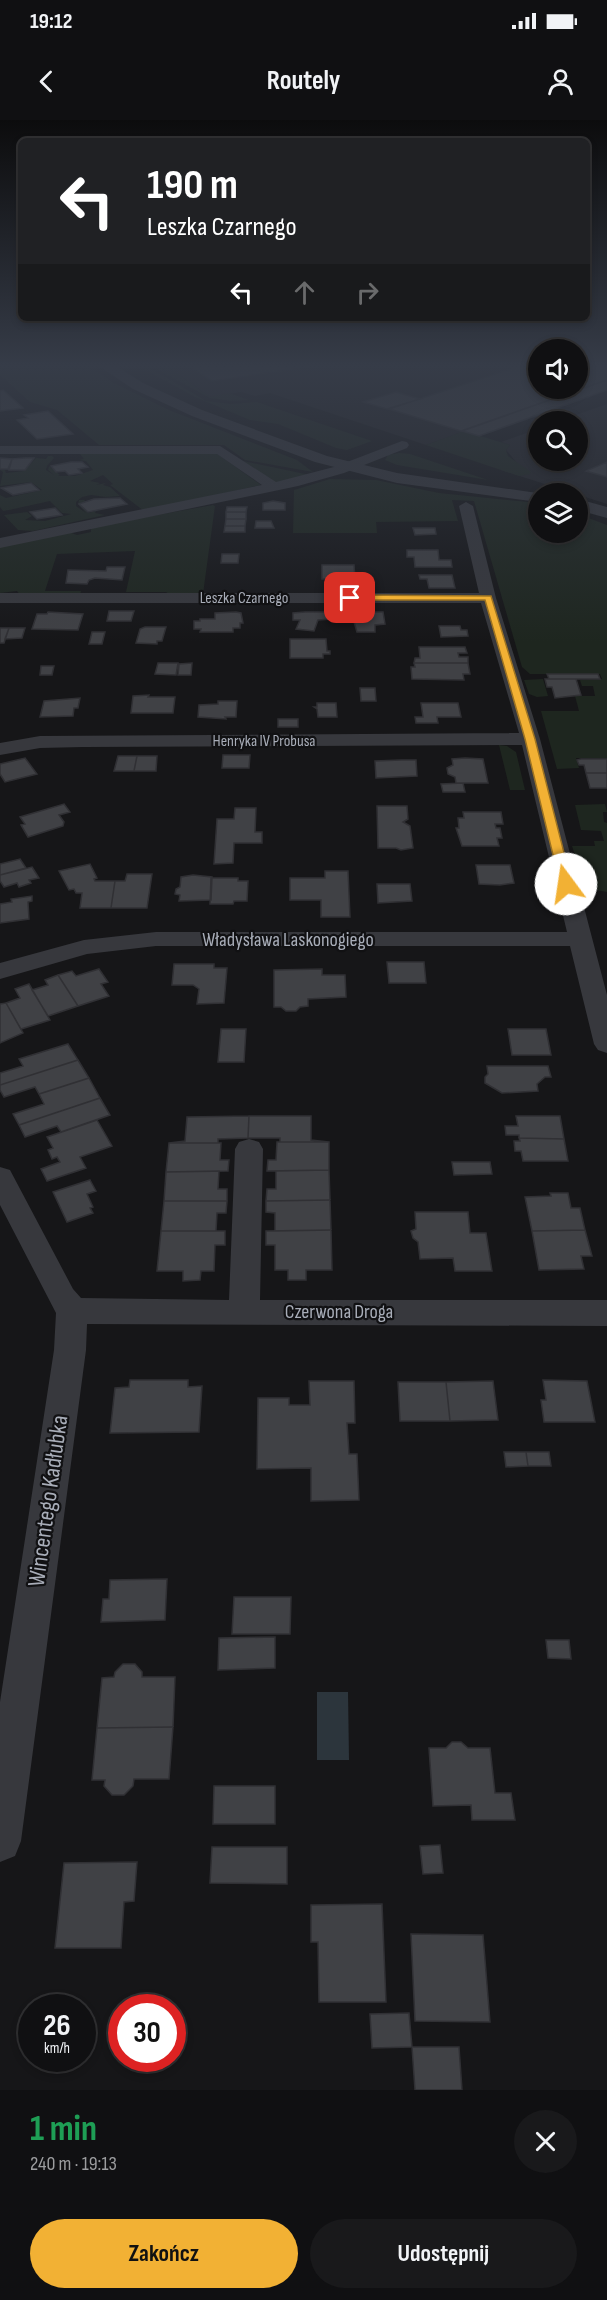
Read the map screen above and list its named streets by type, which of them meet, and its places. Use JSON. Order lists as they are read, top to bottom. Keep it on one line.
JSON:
{"streets":{"street":["Leszka Czarnego","Henryka IV Probusa","Władysława Laskonogiego","Czerwona Droga","Wincentego Kadłubka"]},"crossings":[["Czerwona Droga","Wincentego Kadłubka"]],"page":{"status":"19:12","header":"Routely","turn":["190 m","Leszka Czarnego"],"speed":"26 km/h","limit":"30","heading":["1 min","240 m · 19:13"],"buttons":["Zakończ","Udostępnij"]}}
